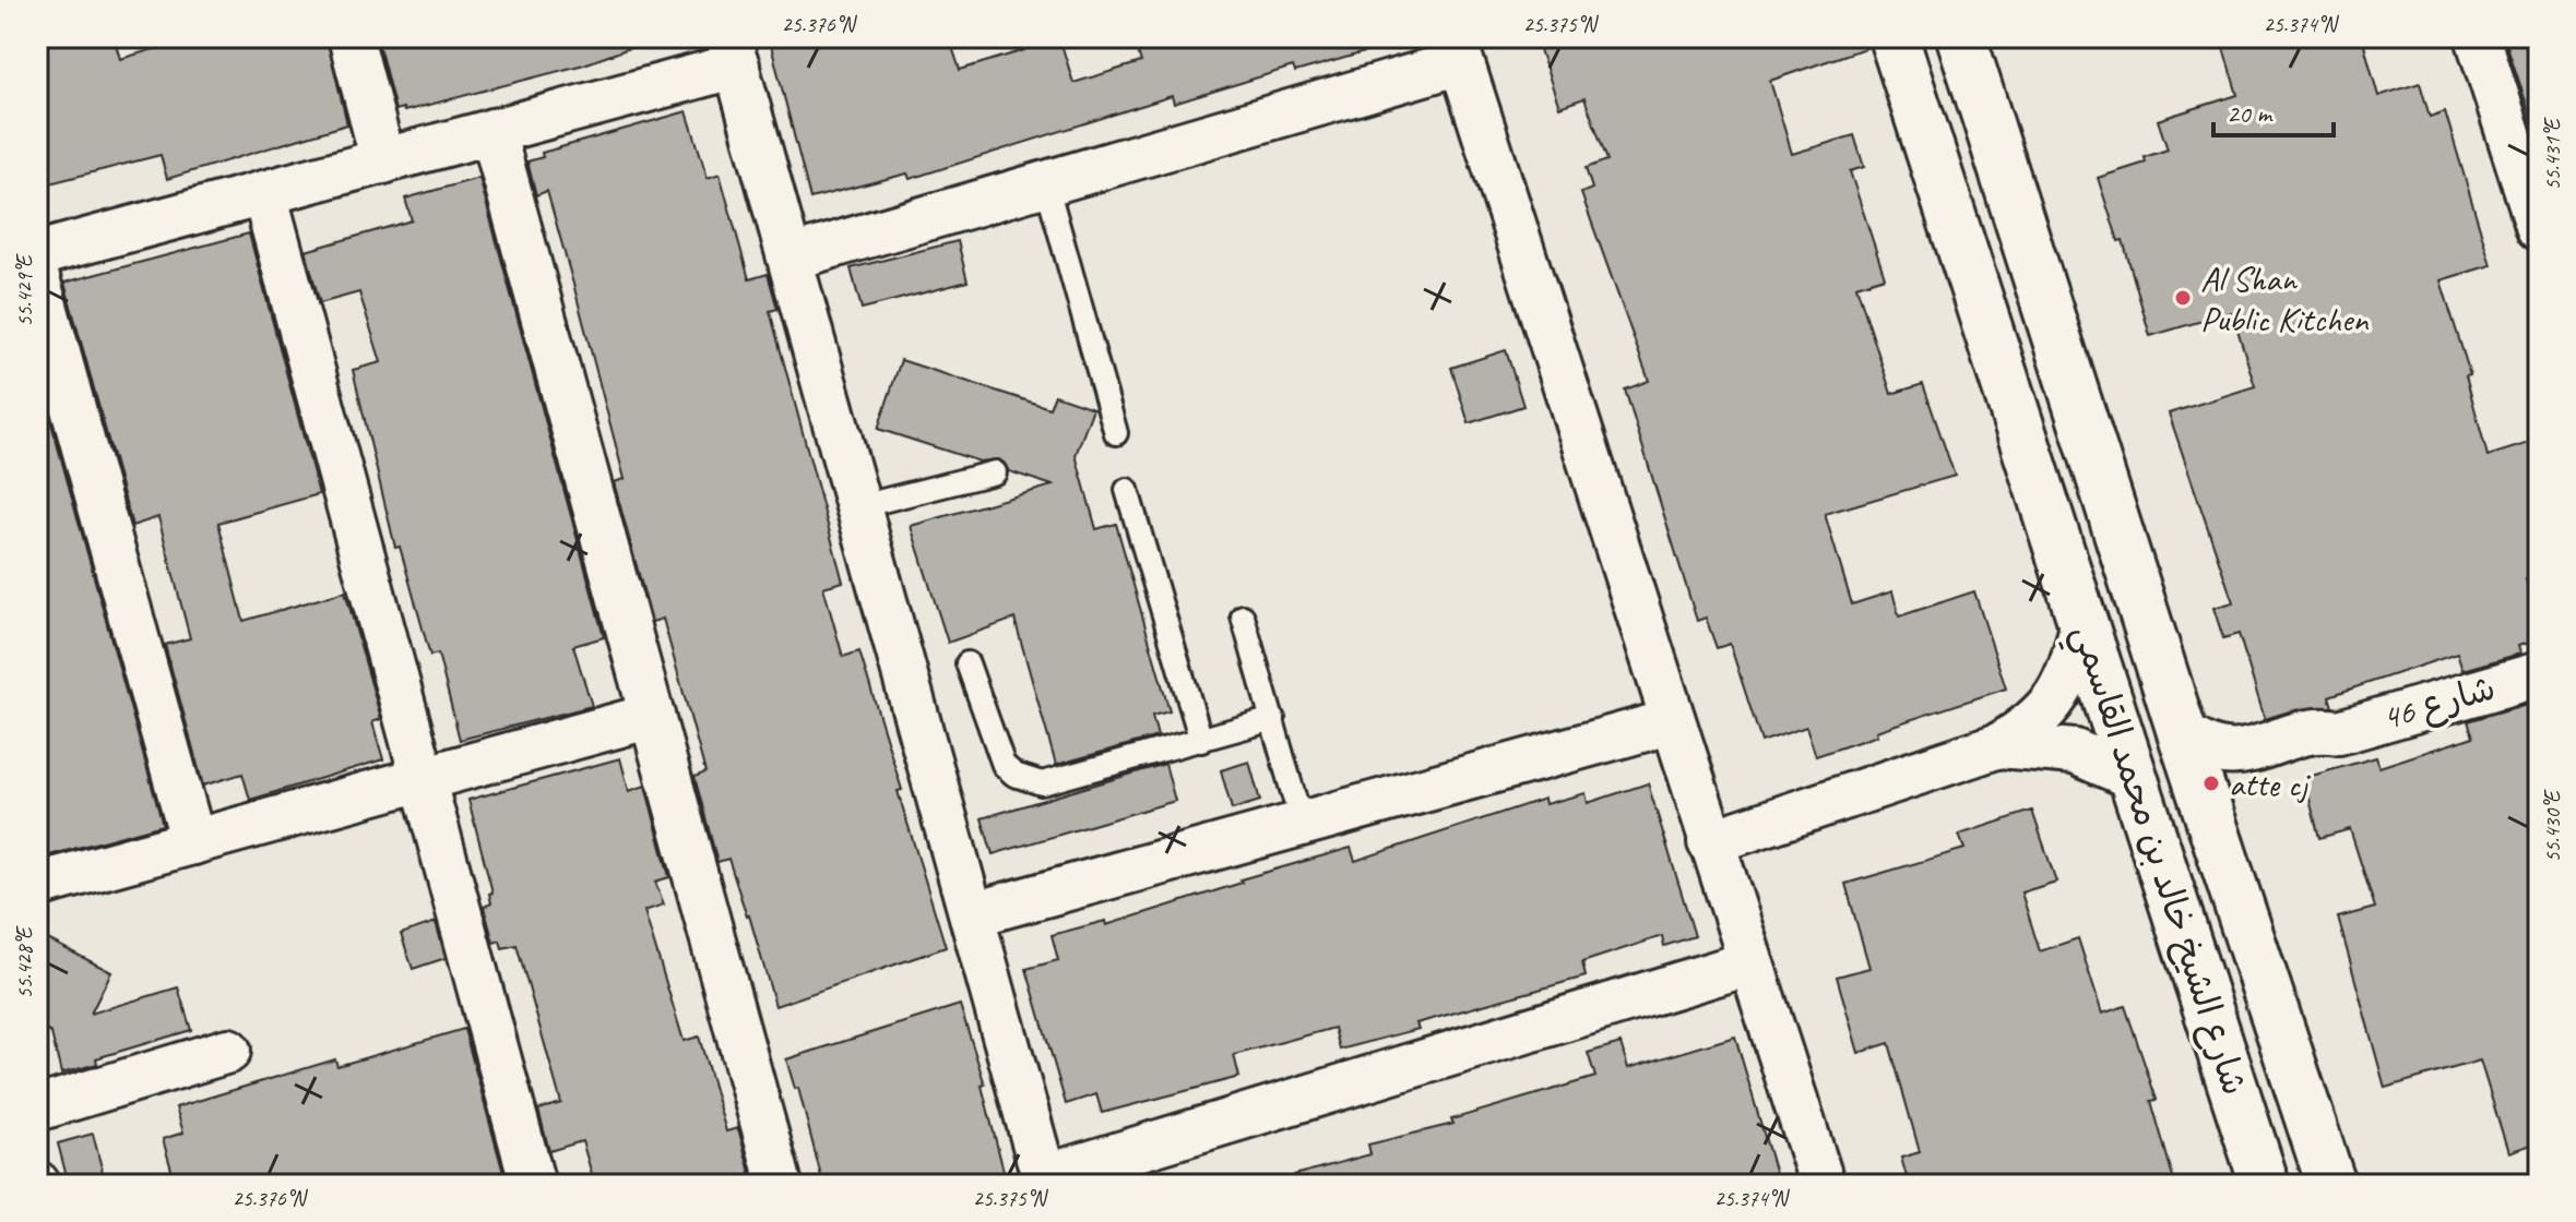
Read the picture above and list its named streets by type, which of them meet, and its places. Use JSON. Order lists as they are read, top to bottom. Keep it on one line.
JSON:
{"streets":{"main road":["شارع الشيخ خالد بن محمد القاسمي"],"street":["شارع 46"]},"crossings":[["شارع 46","شارع الشيخ خالد بن محمد القاسمي"]],"places":["Al Shan Public Kitchen","atte cj"],"scale_bar":"20 m","coordinates":["25.376°N","25.375°N","25.374°N","55.431°E","55.429°E","55.430°E","55.428°E"]}
